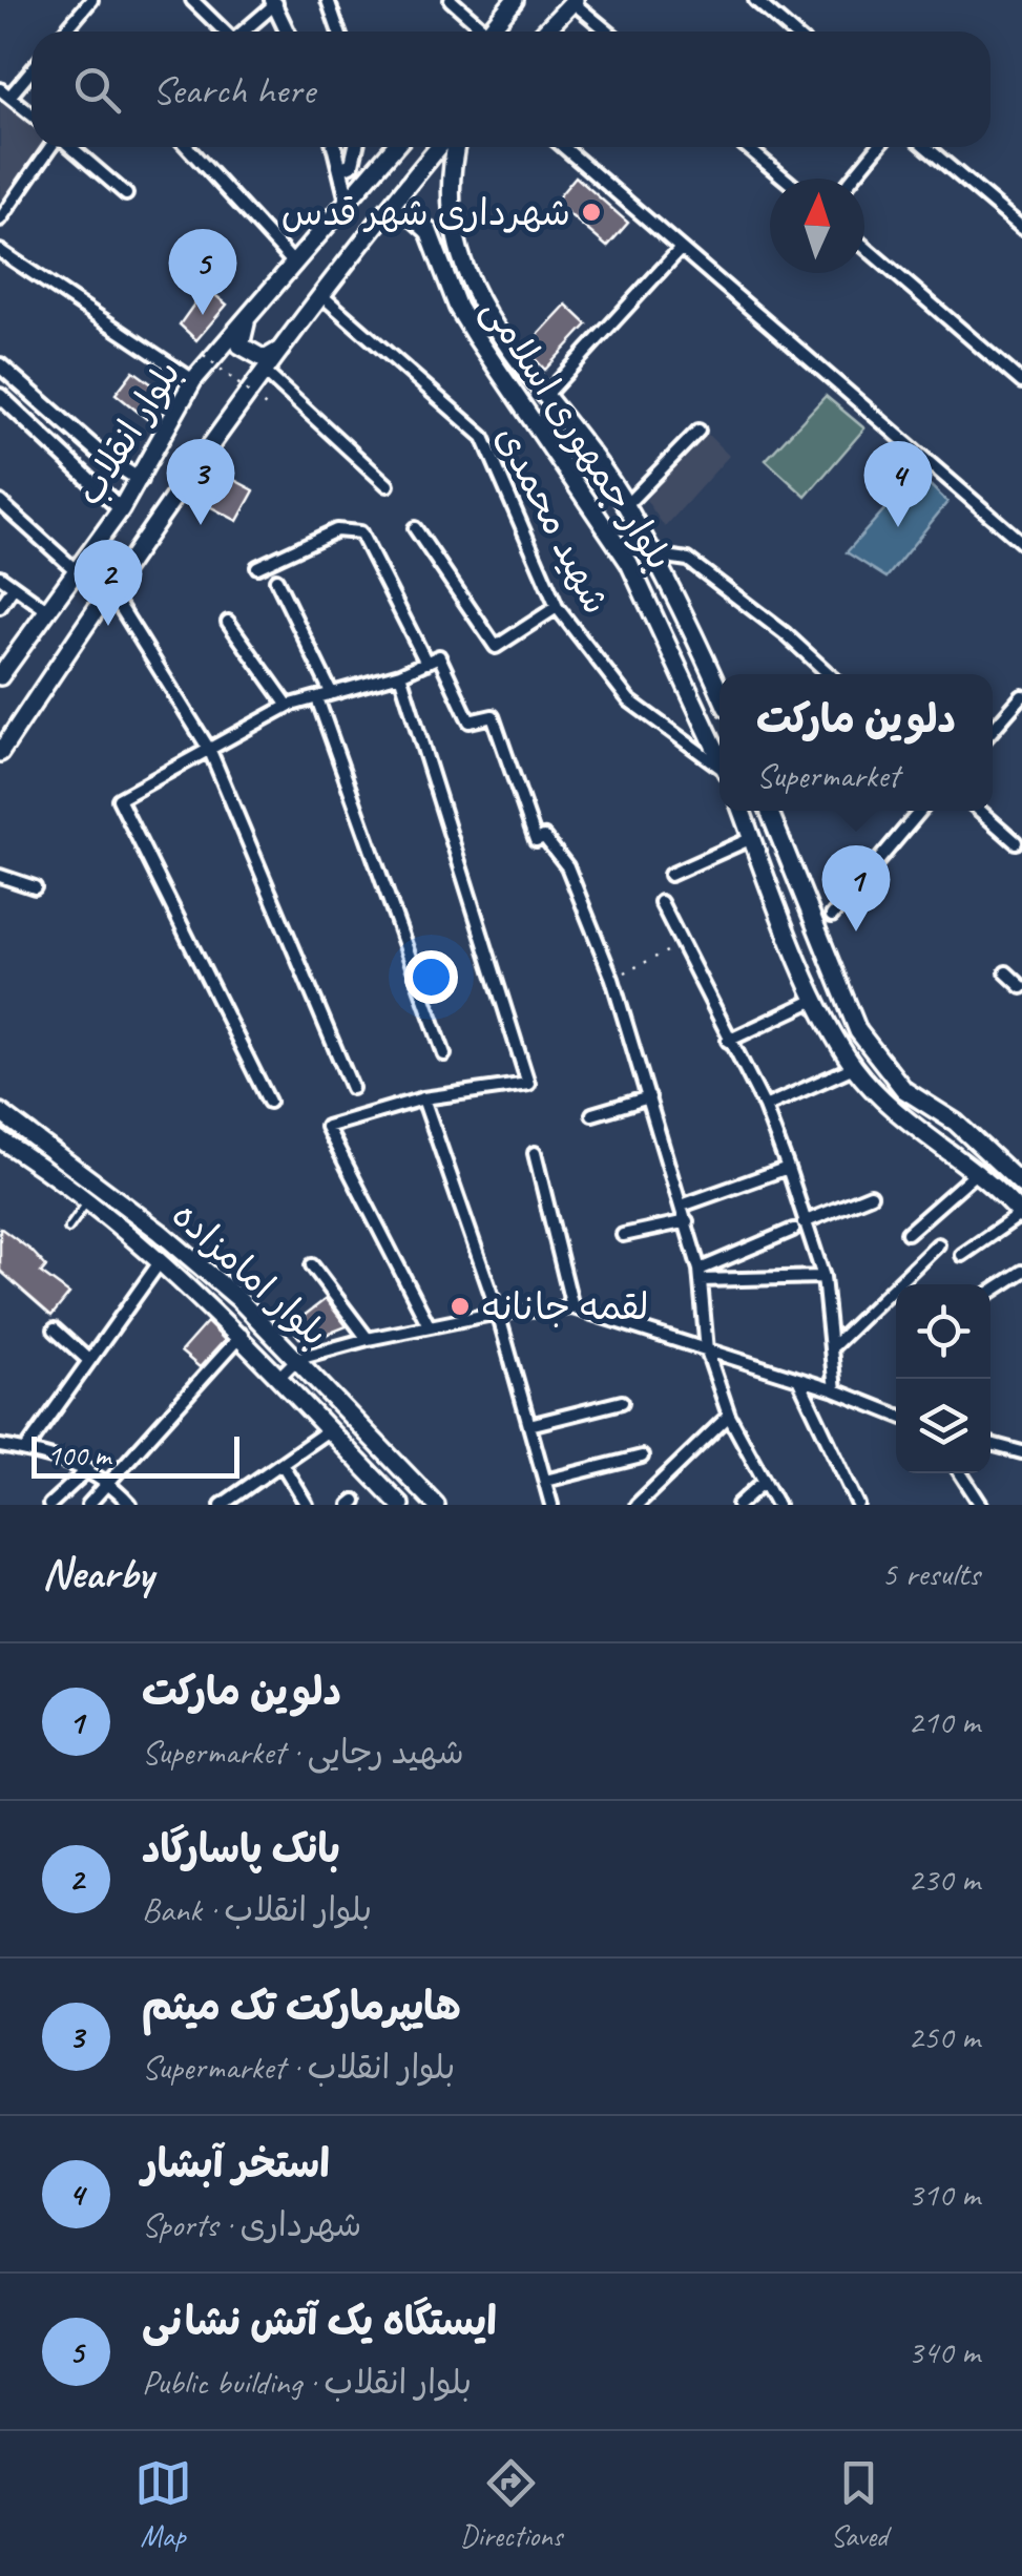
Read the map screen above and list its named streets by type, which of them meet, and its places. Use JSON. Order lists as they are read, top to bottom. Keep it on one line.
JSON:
{"streets":{"main road":["بلوار انقلاب","بلوار جمهوری اسلامی","بلوار امامزاده"],"street":["شهید محمدی"]},"crossings":[["بلوار انقلاب","شهید محمدی"]],"places":["شهرداری شهر قدس","لقمه جانانه"],"scale_bar":"100 m","north":"top","page":{"search":"Search here","pins":["5","3","4","2","1"],"popup":["دلوین مارکت","Supermarket"],"scale":"100 m","heading":["Nearby","5 results"],"list":[{"mark":"1","name":"دلوین مارکت","note":"Supermarket · شهید رجایی","value":"210 m"},{"mark":"2","name":"بانک پاسارگاد","note":"Bank · بلوار انقلاب","value":"230 m"},{"mark":"3","name":"هایپرمارکت تک میثم","note":"Supermarket · بلوار انقلاب","value":"250 m"},{"mark":"4","name":"استخر آبشار","note":"Sports · شهرداری","value":"310 m"},{"mark":"5","name":"ایستگاه یک آتش نشانی","note":"Public building · بلوار انقلاب","value":"340 m"}],"nav":["Map","Directions","Saved"]}}
